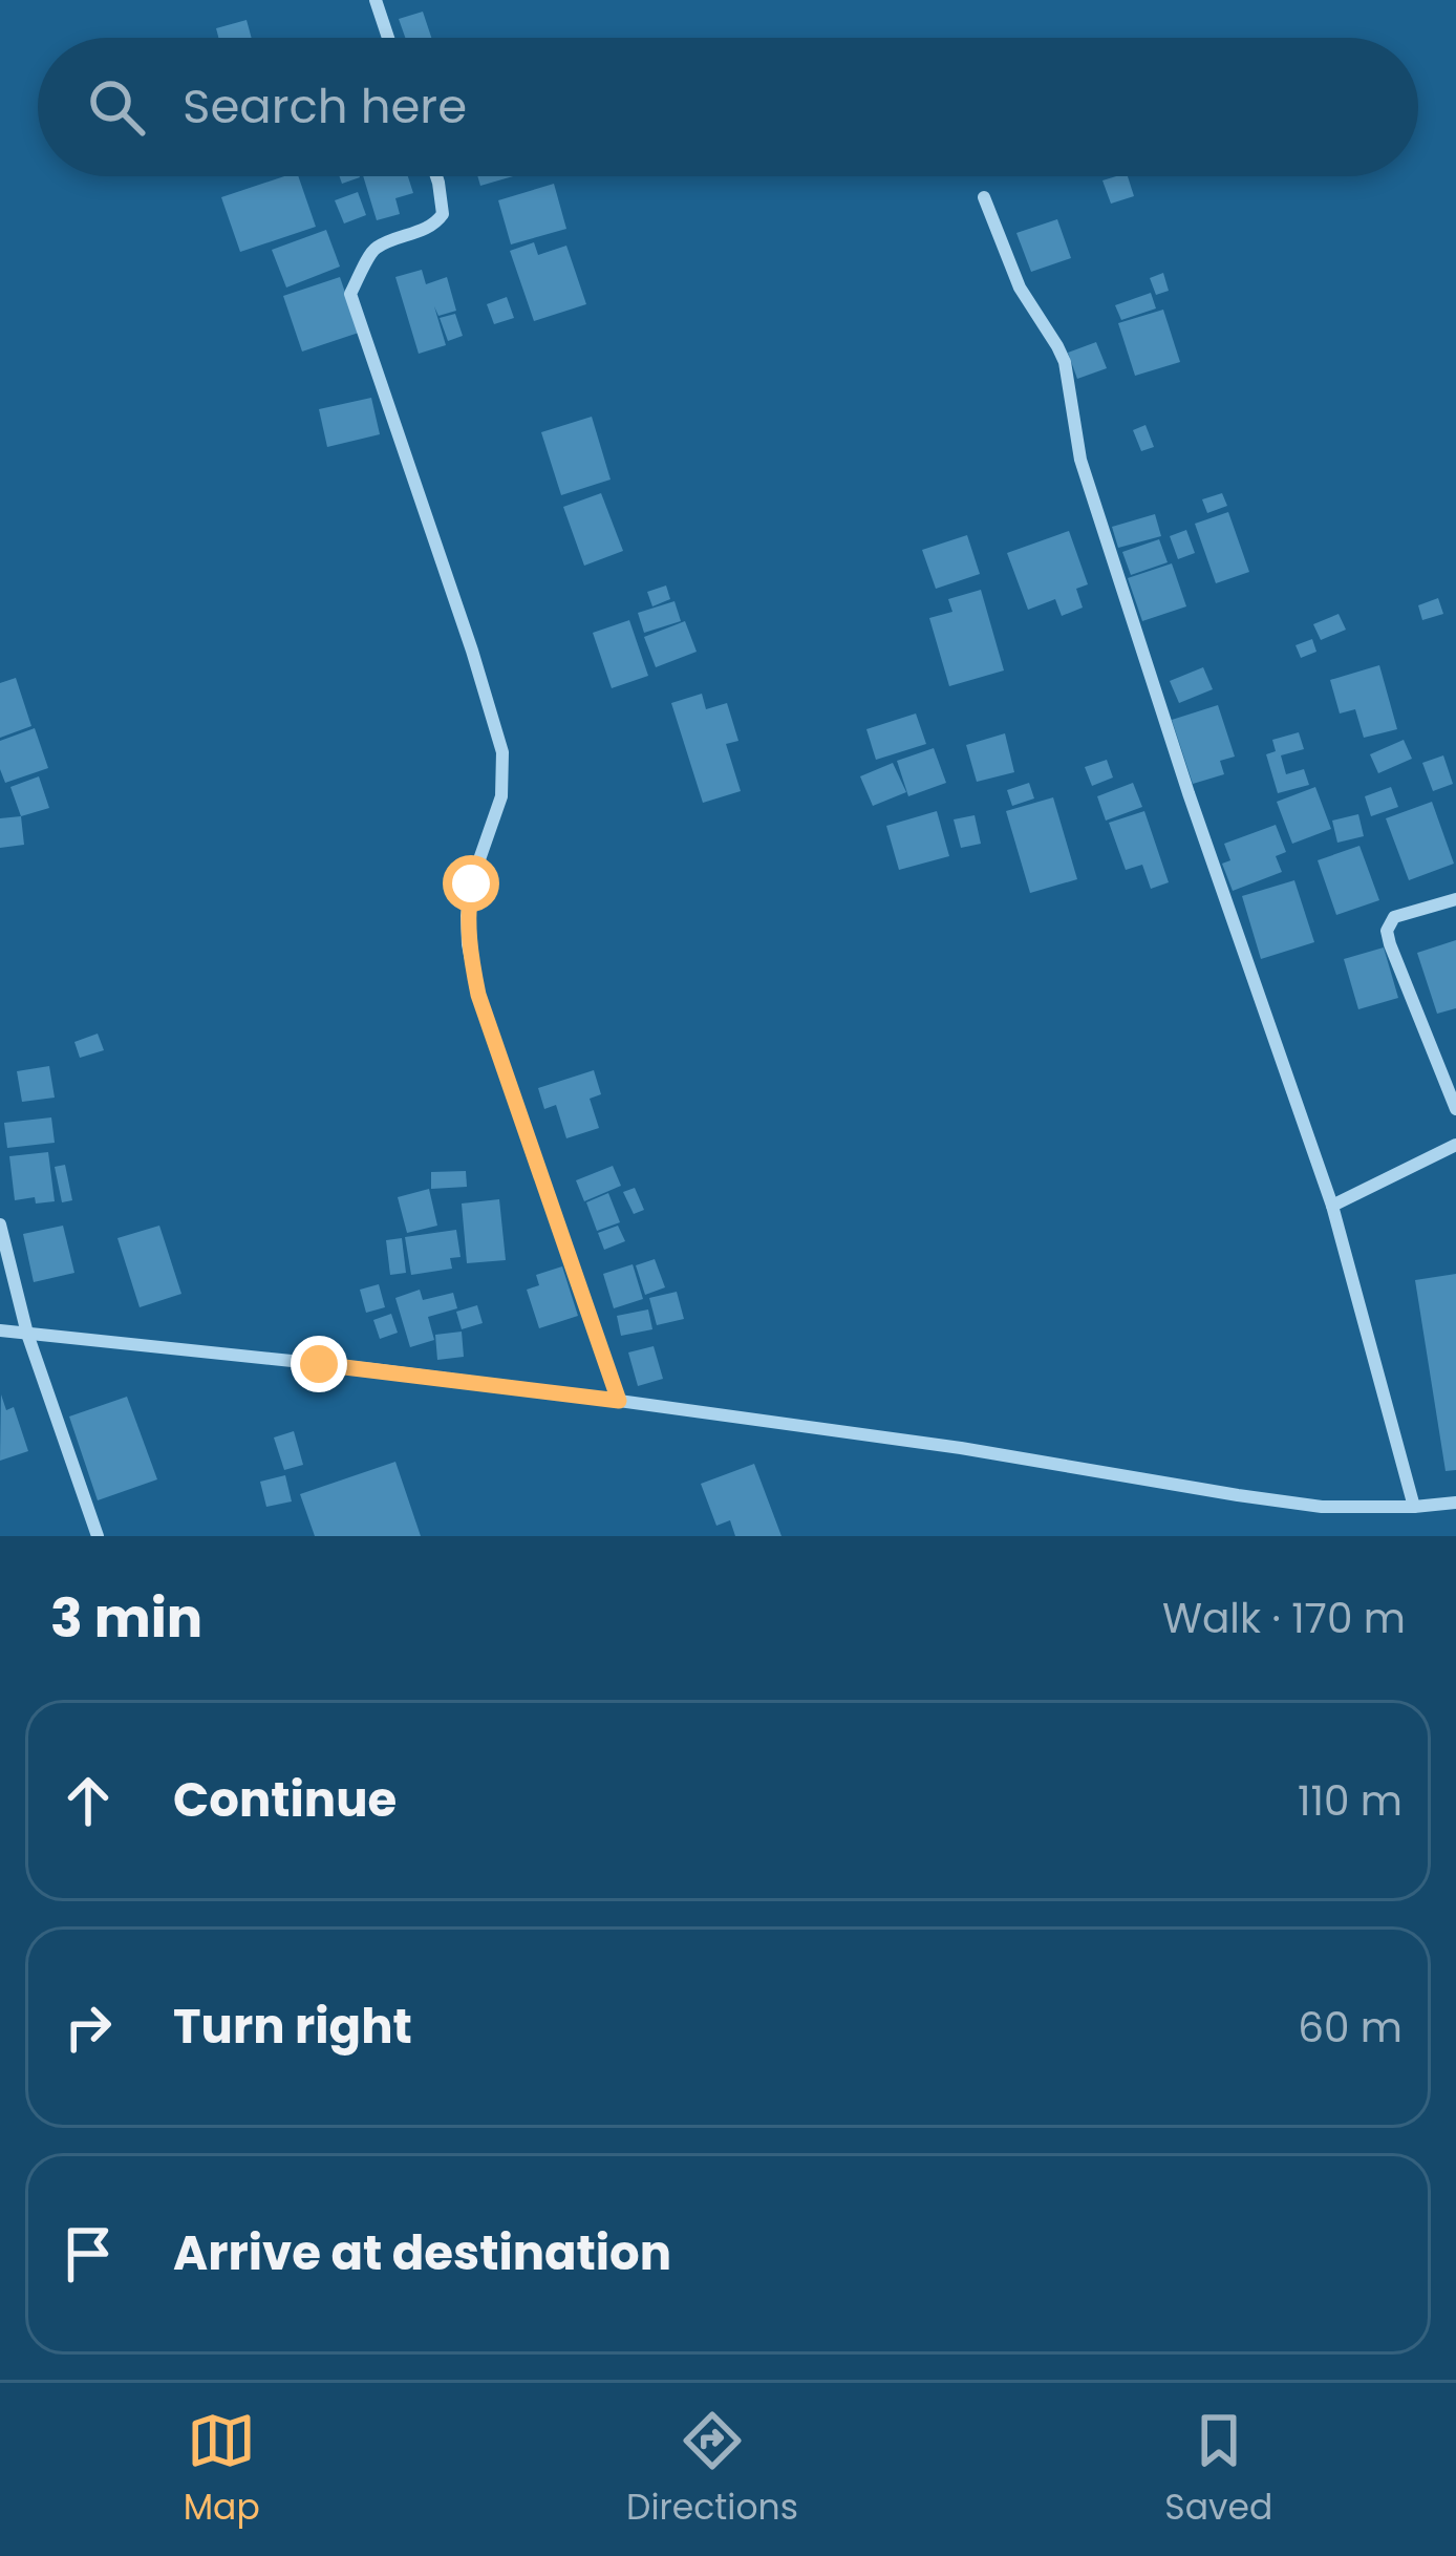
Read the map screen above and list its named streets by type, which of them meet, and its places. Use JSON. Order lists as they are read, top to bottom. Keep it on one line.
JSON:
{"page":{"search":"Search here","heading":["3 min","Walk · 170 m"],"list":[["Continue","110 m"],["Turn right","60 m"],"Arrive at destination"],"nav":["Map","Directions","Saved"]}}
